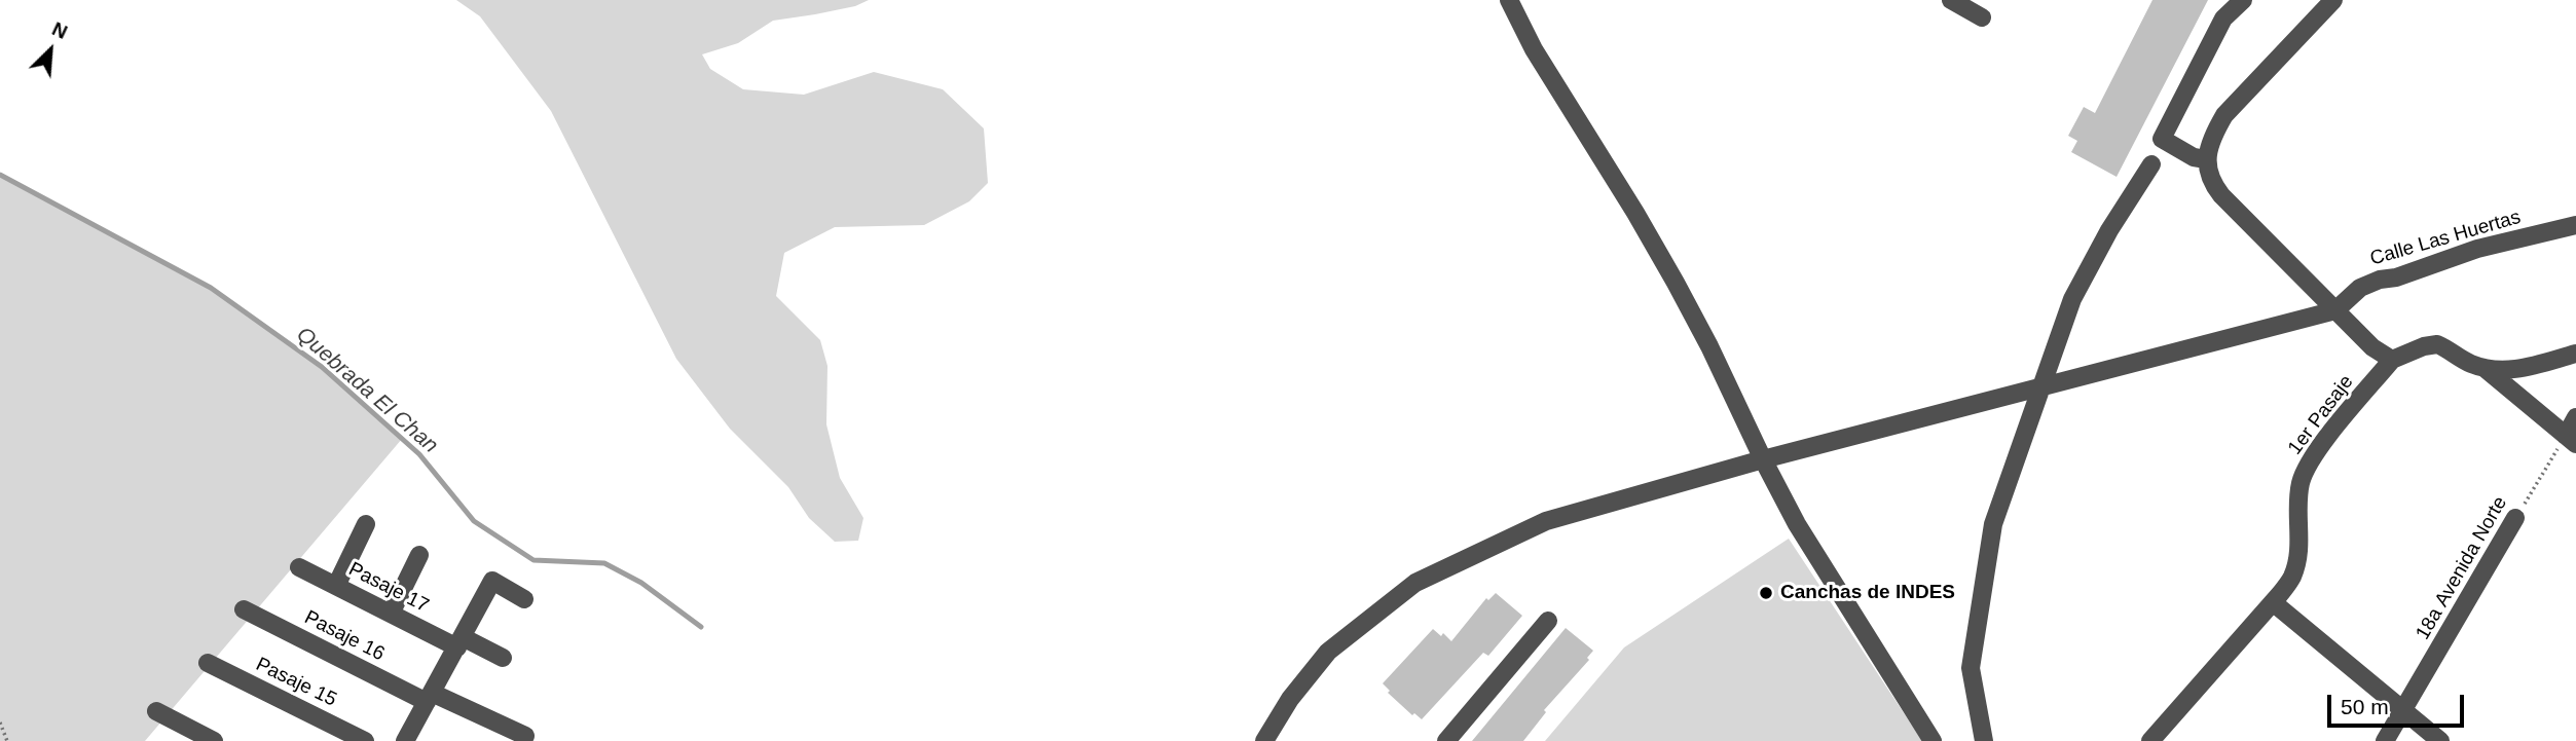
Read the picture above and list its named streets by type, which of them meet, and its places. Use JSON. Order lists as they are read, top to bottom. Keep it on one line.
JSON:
{"streets":{"street":["Calle Las Huertas","1er Pasaje","18a Avenida Norte","Pasaje 17","Pasaje 16","Pasaje 15"]},"water":["Quebrada El Chan"],"places":["Canchas de INDES"],"scale_bar":"50 m","north":"top right"}
